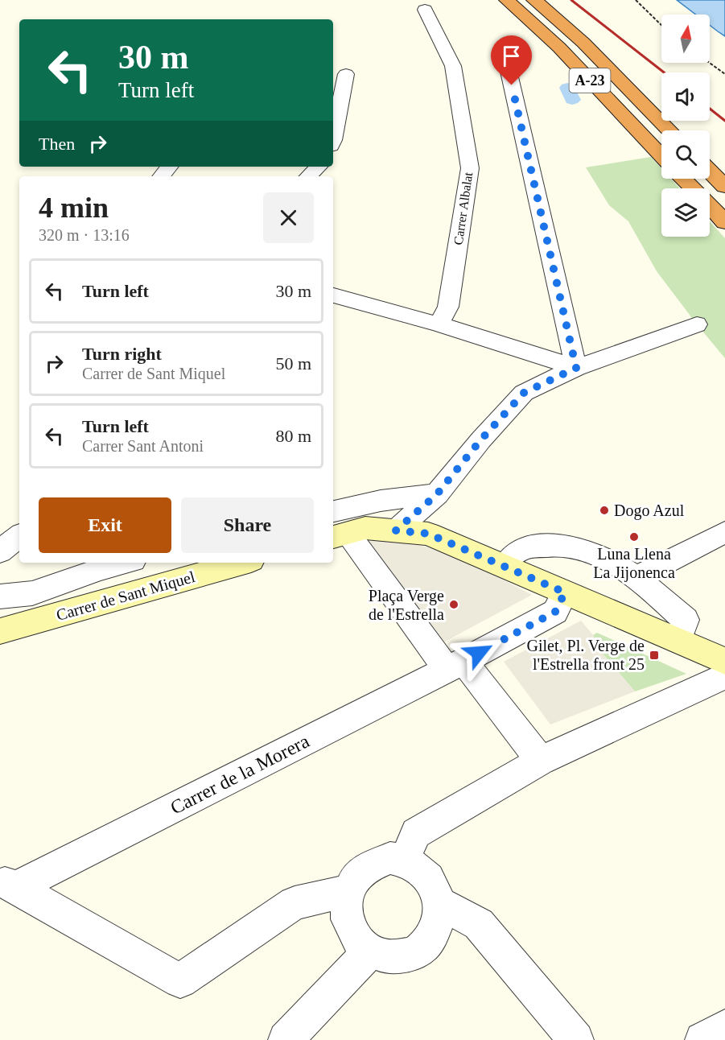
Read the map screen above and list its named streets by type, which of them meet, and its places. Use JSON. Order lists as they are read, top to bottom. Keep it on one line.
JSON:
{"streets":{"highway":["A-23"],"street":["Carrer Albalat","Carrer de Sant Miquel","Carrer de la Morera"]},"places":{"other":["Dogo Azul","Luna Llena La Jijonenca","Plaça Verge de l'Estrella"],"transit":["Gilet, Pl. Verge de l'Estrella front 25"]},"north":"top","page":{"turn":["30 m","Turn left"],"then":"Then","heading":["4 min","320 m · 13:16"],"list":[{"name":"Turn left","value":"30 m"},{"name":"Turn right","note":"Carrer de Sant Miquel","value":"50 m"},{"name":"Turn left","note":"Carrer Sant Antoni","value":"80 m"}],"buttons":["Exit","Share"]}}
